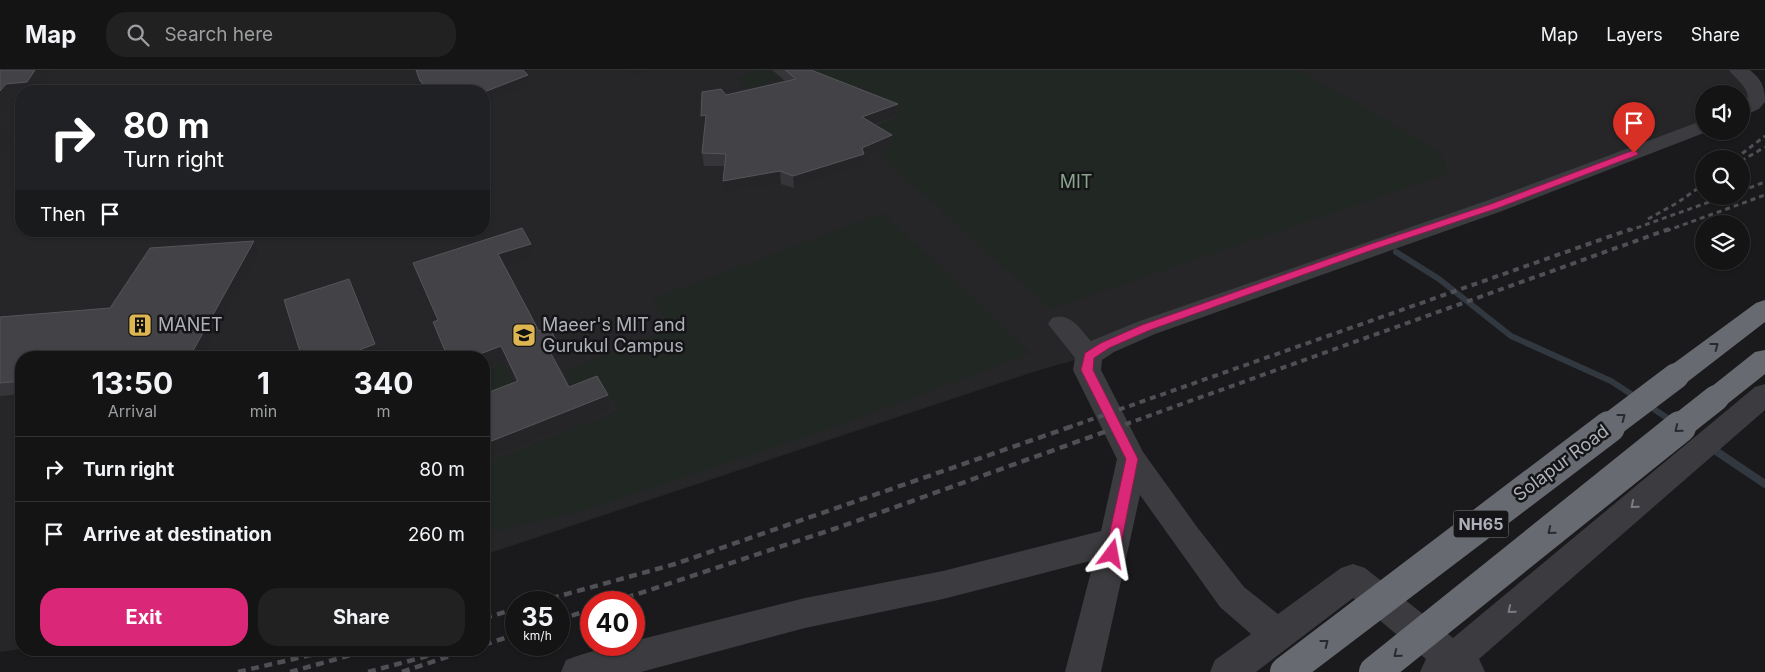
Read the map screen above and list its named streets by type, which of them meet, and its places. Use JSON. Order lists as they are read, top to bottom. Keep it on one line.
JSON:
{"streets":{"highway":["Solapur Road","NH65"]},"parks":["MIT"],"places":{"building":["MANET"],"school or university":["Maeer's MIT and Gurukul Campus"]},"page":{"header":"Map","search":"Search here","nav":["Map","Layers","Share"],"turn":["80 m","Turn right"],"then":"Then","eta":["13:50","Arrival","1","min","340","m"],"list":[{"name":"Turn right","value":"80 m"},{"name":"Arrive at destination","value":"260 m"}],"buttons":["Exit","Share"],"speed":"35 km/h","limit":"40"}}
